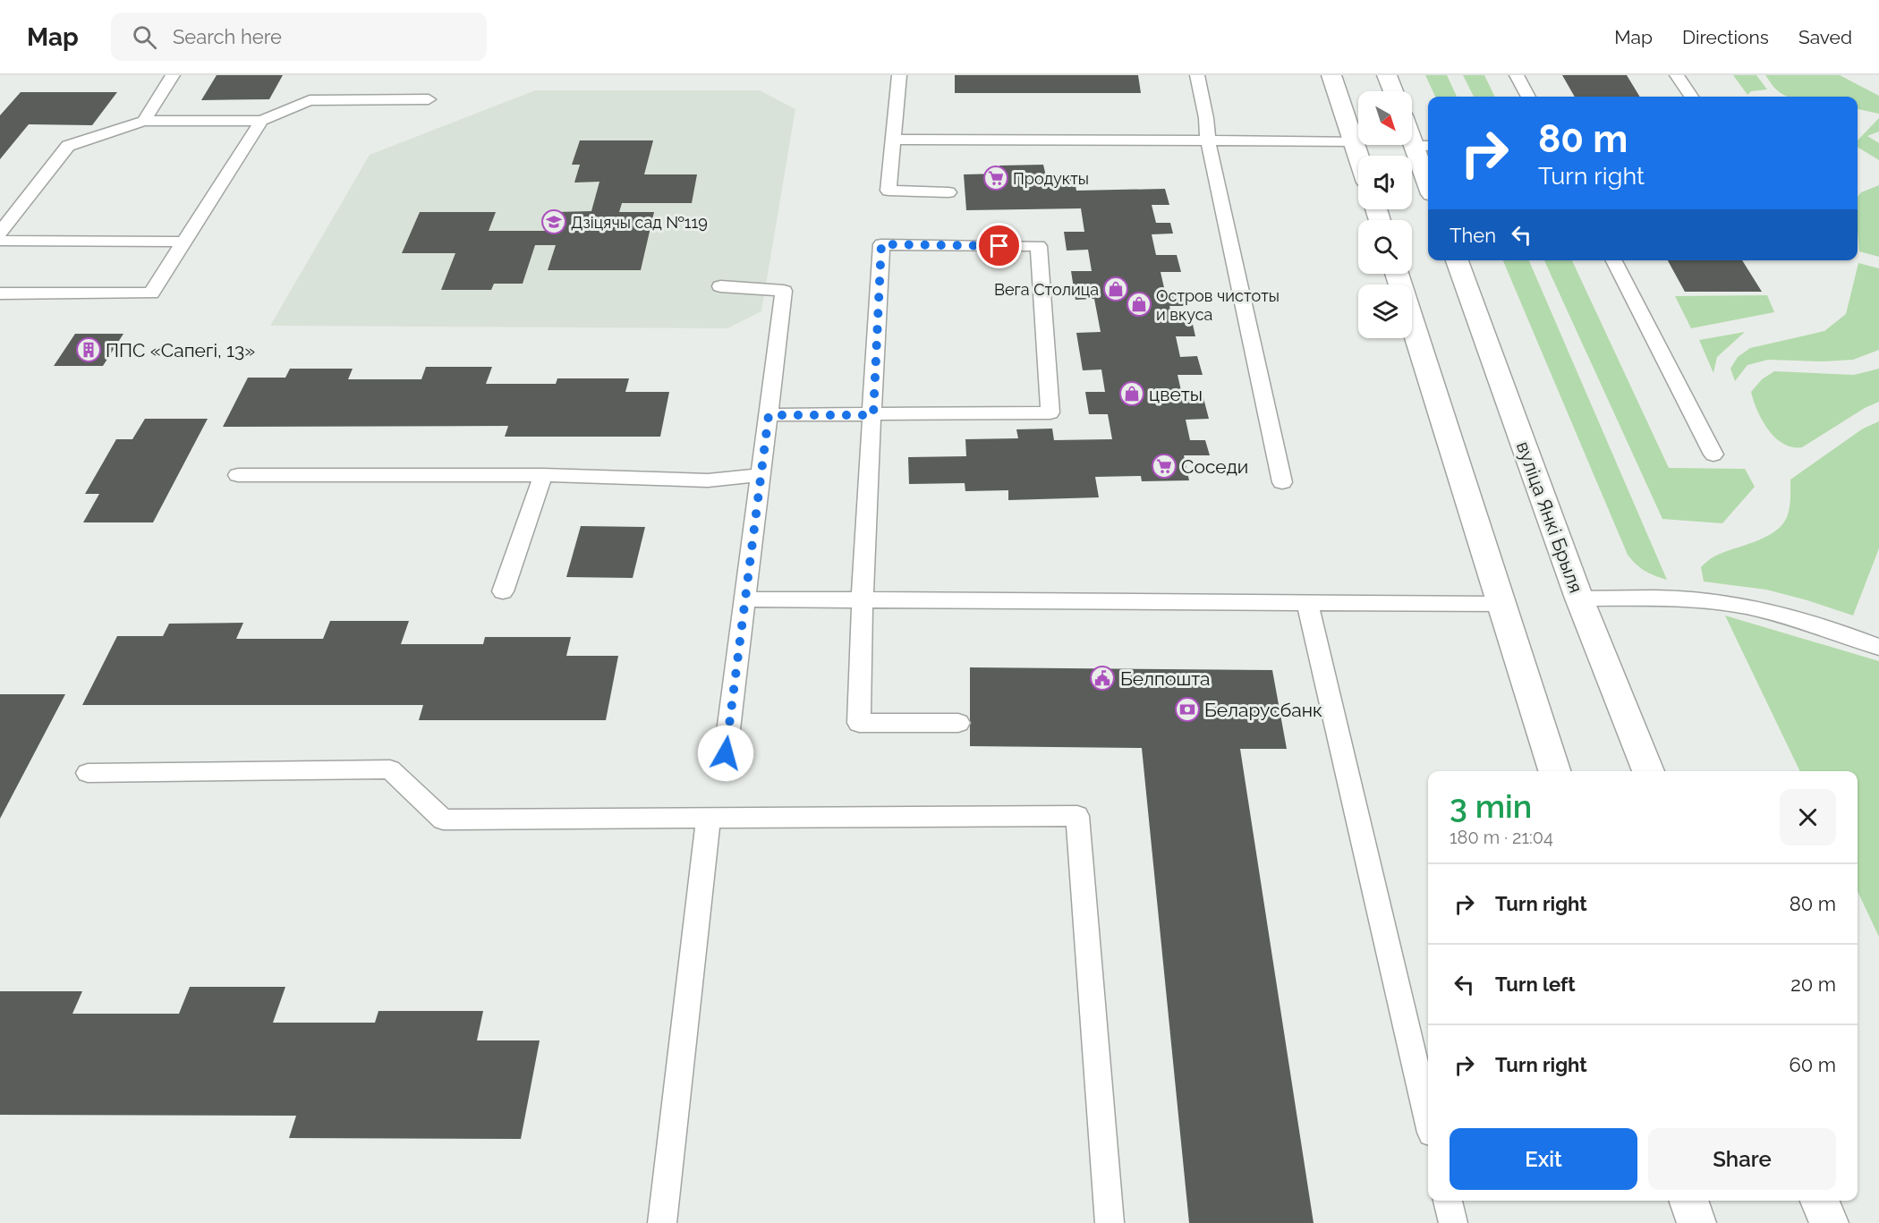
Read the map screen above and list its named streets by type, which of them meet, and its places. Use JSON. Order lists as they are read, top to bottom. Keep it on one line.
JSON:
{"streets":{"main road":["вуліца Янкі Брыля"]},"places":{"supermarket":["Продукты","Соседи"],"school or university":["Дзіцячы сад №119"],"shop":["Вега Столица","Остров чистоты и вкуса","цветы"],"building":["ППС «Сапегі, 13»"],"public building":["Белпошта"],"bank":["Беларусбанк"]},"north":"bottom right","page":{"header":"Map","search":"Search here","nav":["Map","Directions","Saved"],"turn":["80 m","Turn right"],"then":"Then","heading":["3 min","180 m · 21:04"],"list":[{"name":"Turn right","value":"80 m"},{"name":"Turn left","value":"20 m"},{"name":"Turn right","value":"60 m"}],"buttons":["Exit","Share"]}}
